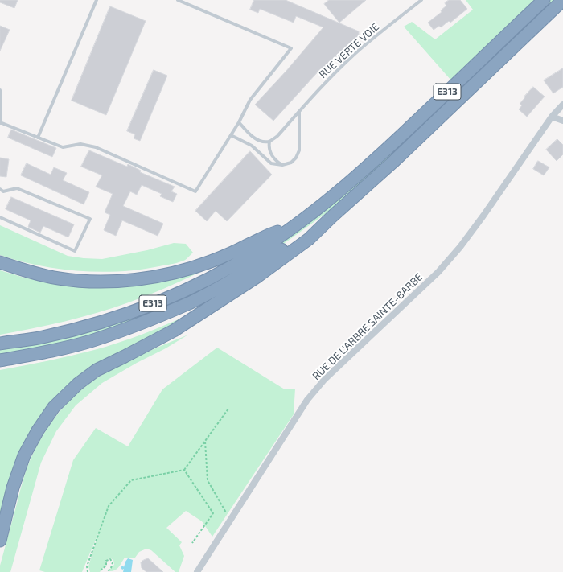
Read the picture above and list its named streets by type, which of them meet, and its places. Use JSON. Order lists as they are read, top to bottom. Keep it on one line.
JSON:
{"streets":{"highway":["E313"],"street":["RUE DE L'ARBRE SAINTE-BARBE"],"lane":["RUE VERTE VOIE"]}}
